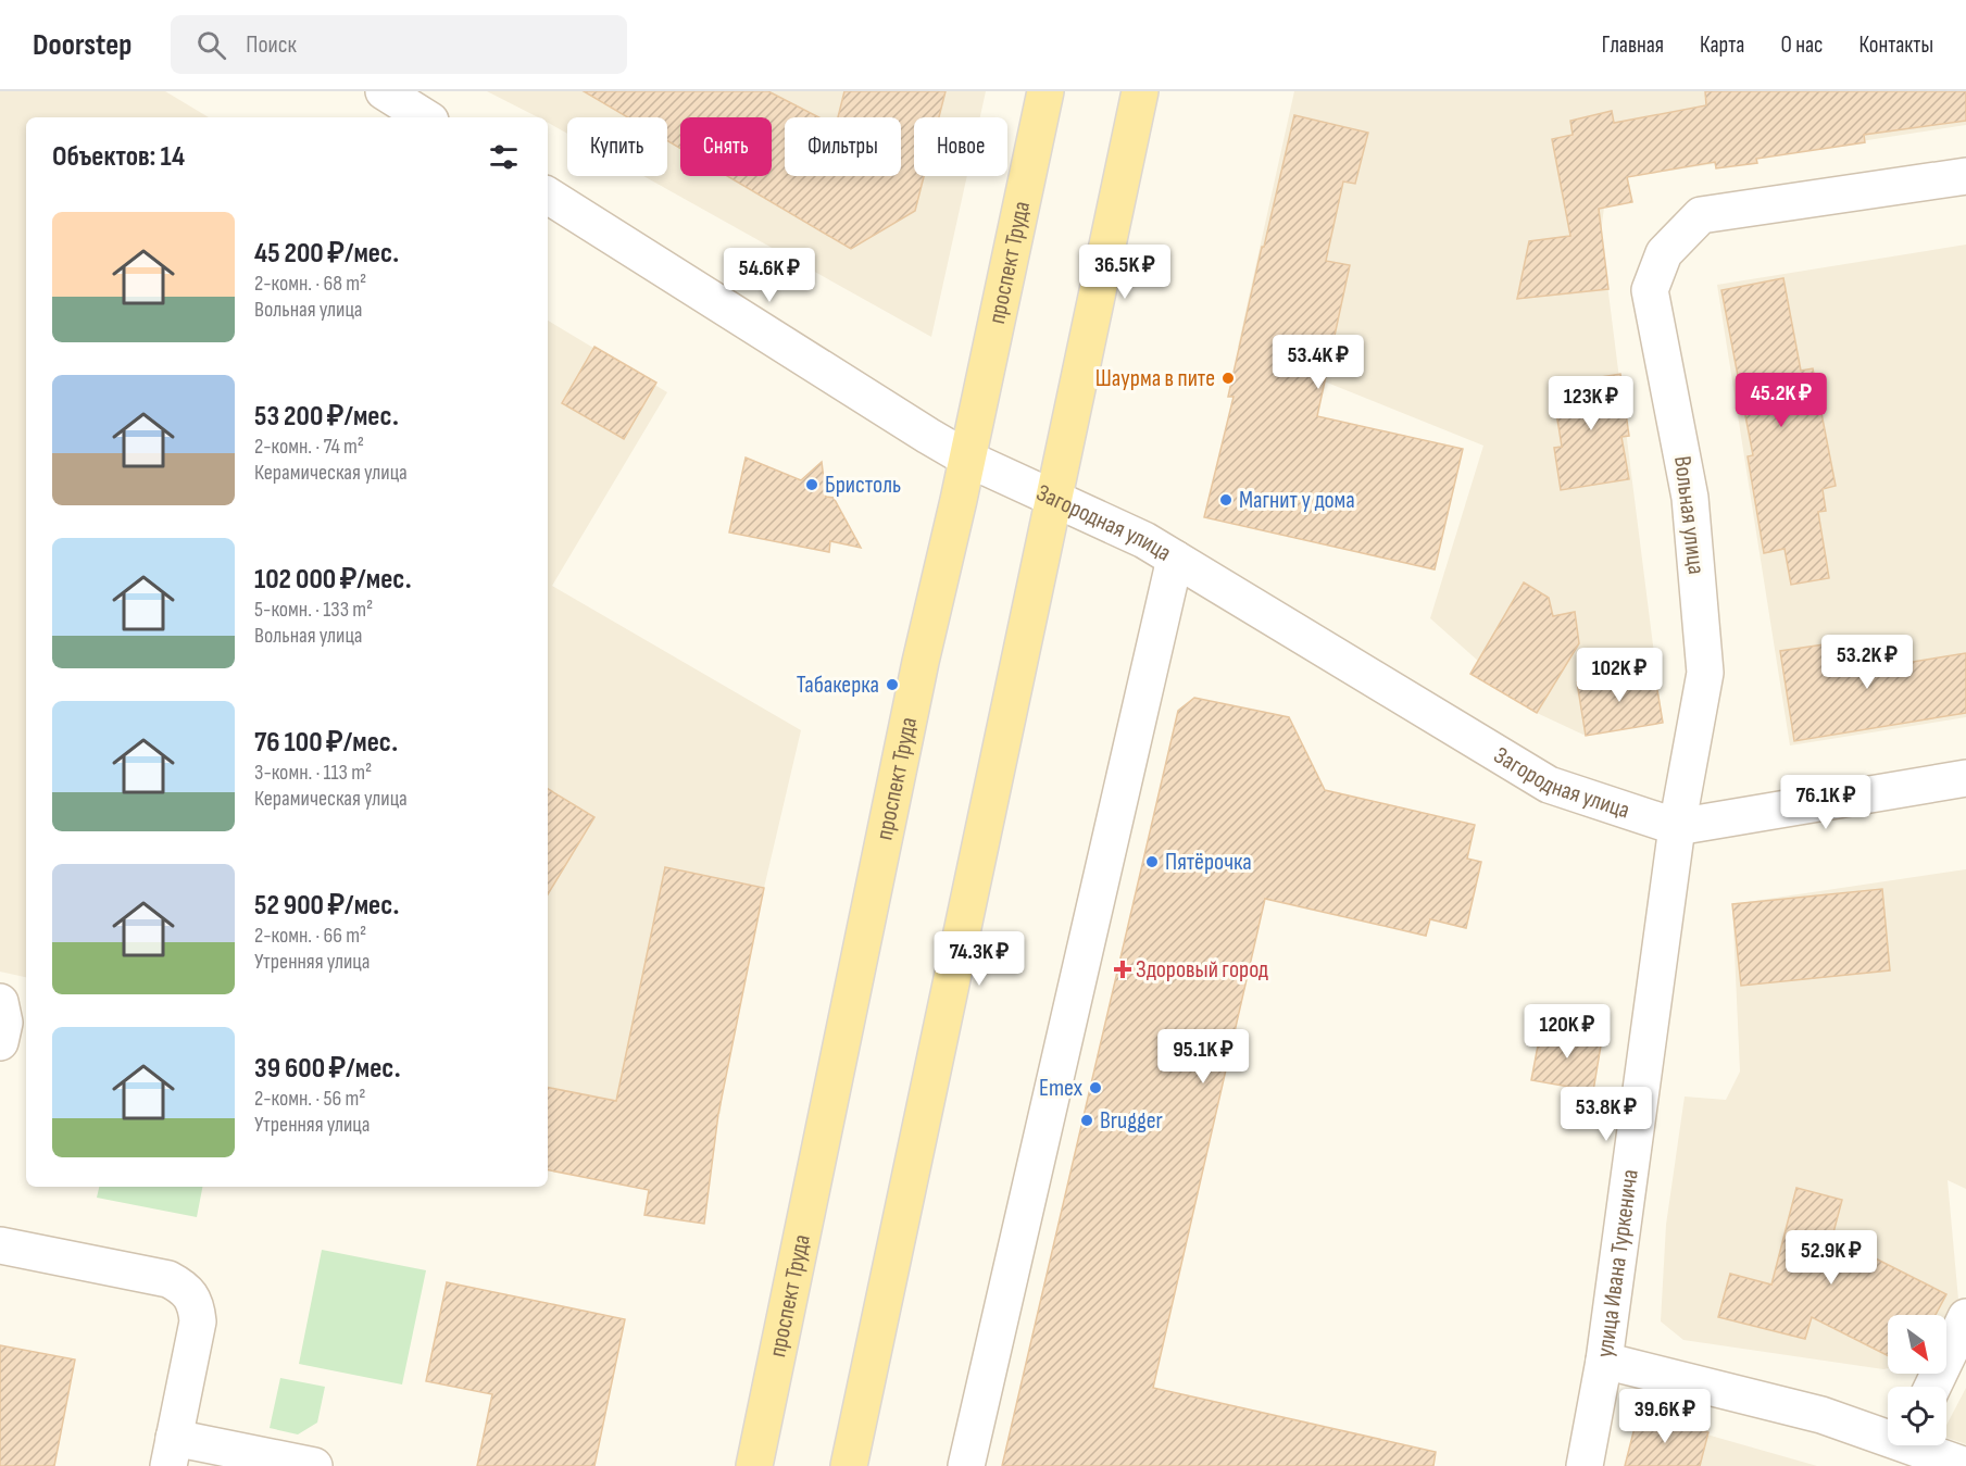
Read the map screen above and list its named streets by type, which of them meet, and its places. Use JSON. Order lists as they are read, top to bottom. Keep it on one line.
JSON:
{"streets":{"main road":["проспект Труда"],"street":["Вольная улица","Загородная улица","улица Ивана Туркенича"]},"crossings":[["проспект Труда","Загородная улица"],["Вольная улица","Загородная улица"],["Вольная улица","улица Ивана Туркенича"],["Загородная улица","улица Ивана Туркенича"]],"places":{"other":["Шаурма в пите","Бристоль","Магнит у дома","Табакерка","Пятёрочка","Emex","Brugger"],"health":["Здоровый город"]},"north":"bottom right","page":{"header":"Doorstep","search":"Поиск","nav":["Главная","Карта","О нас","Контакты"],"chip":["Купить","Снять","Фильтры","Новое"],"heading":"Объектов: 14","list":[{"name":"45 200 ₽/мес.","note":"2-комн. · 68 m² · Вольная улица"},{"name":"53 200 ₽/мес.","note":"2-комн. · 74 m² · Керамическая улица"},{"name":"102 000 ₽/мес.","note":"5-комн. · 133 m² · Вольная улица"},{"name":"76 100 ₽/мес.","note":"3-комн. · 113 m² · Керамическая улица"},{"name":"52 900 ₽/мес.","note":"2-комн. · 66 m² · Утренняя улица"},{"name":"39 600 ₽/мес.","note":"2-комн. · 56 m² · Утренняя улица"}],"price":["36.5K ₽","54.6K ₽","53.4K ₽","45.2K ₽","123K ₽","53.2K ₽","102K ₽","76.1K ₽","74.3K ₽","120K ₽","95.1K ₽","53.8K ₽","52.9K ₽","39.6K ₽"]}}
